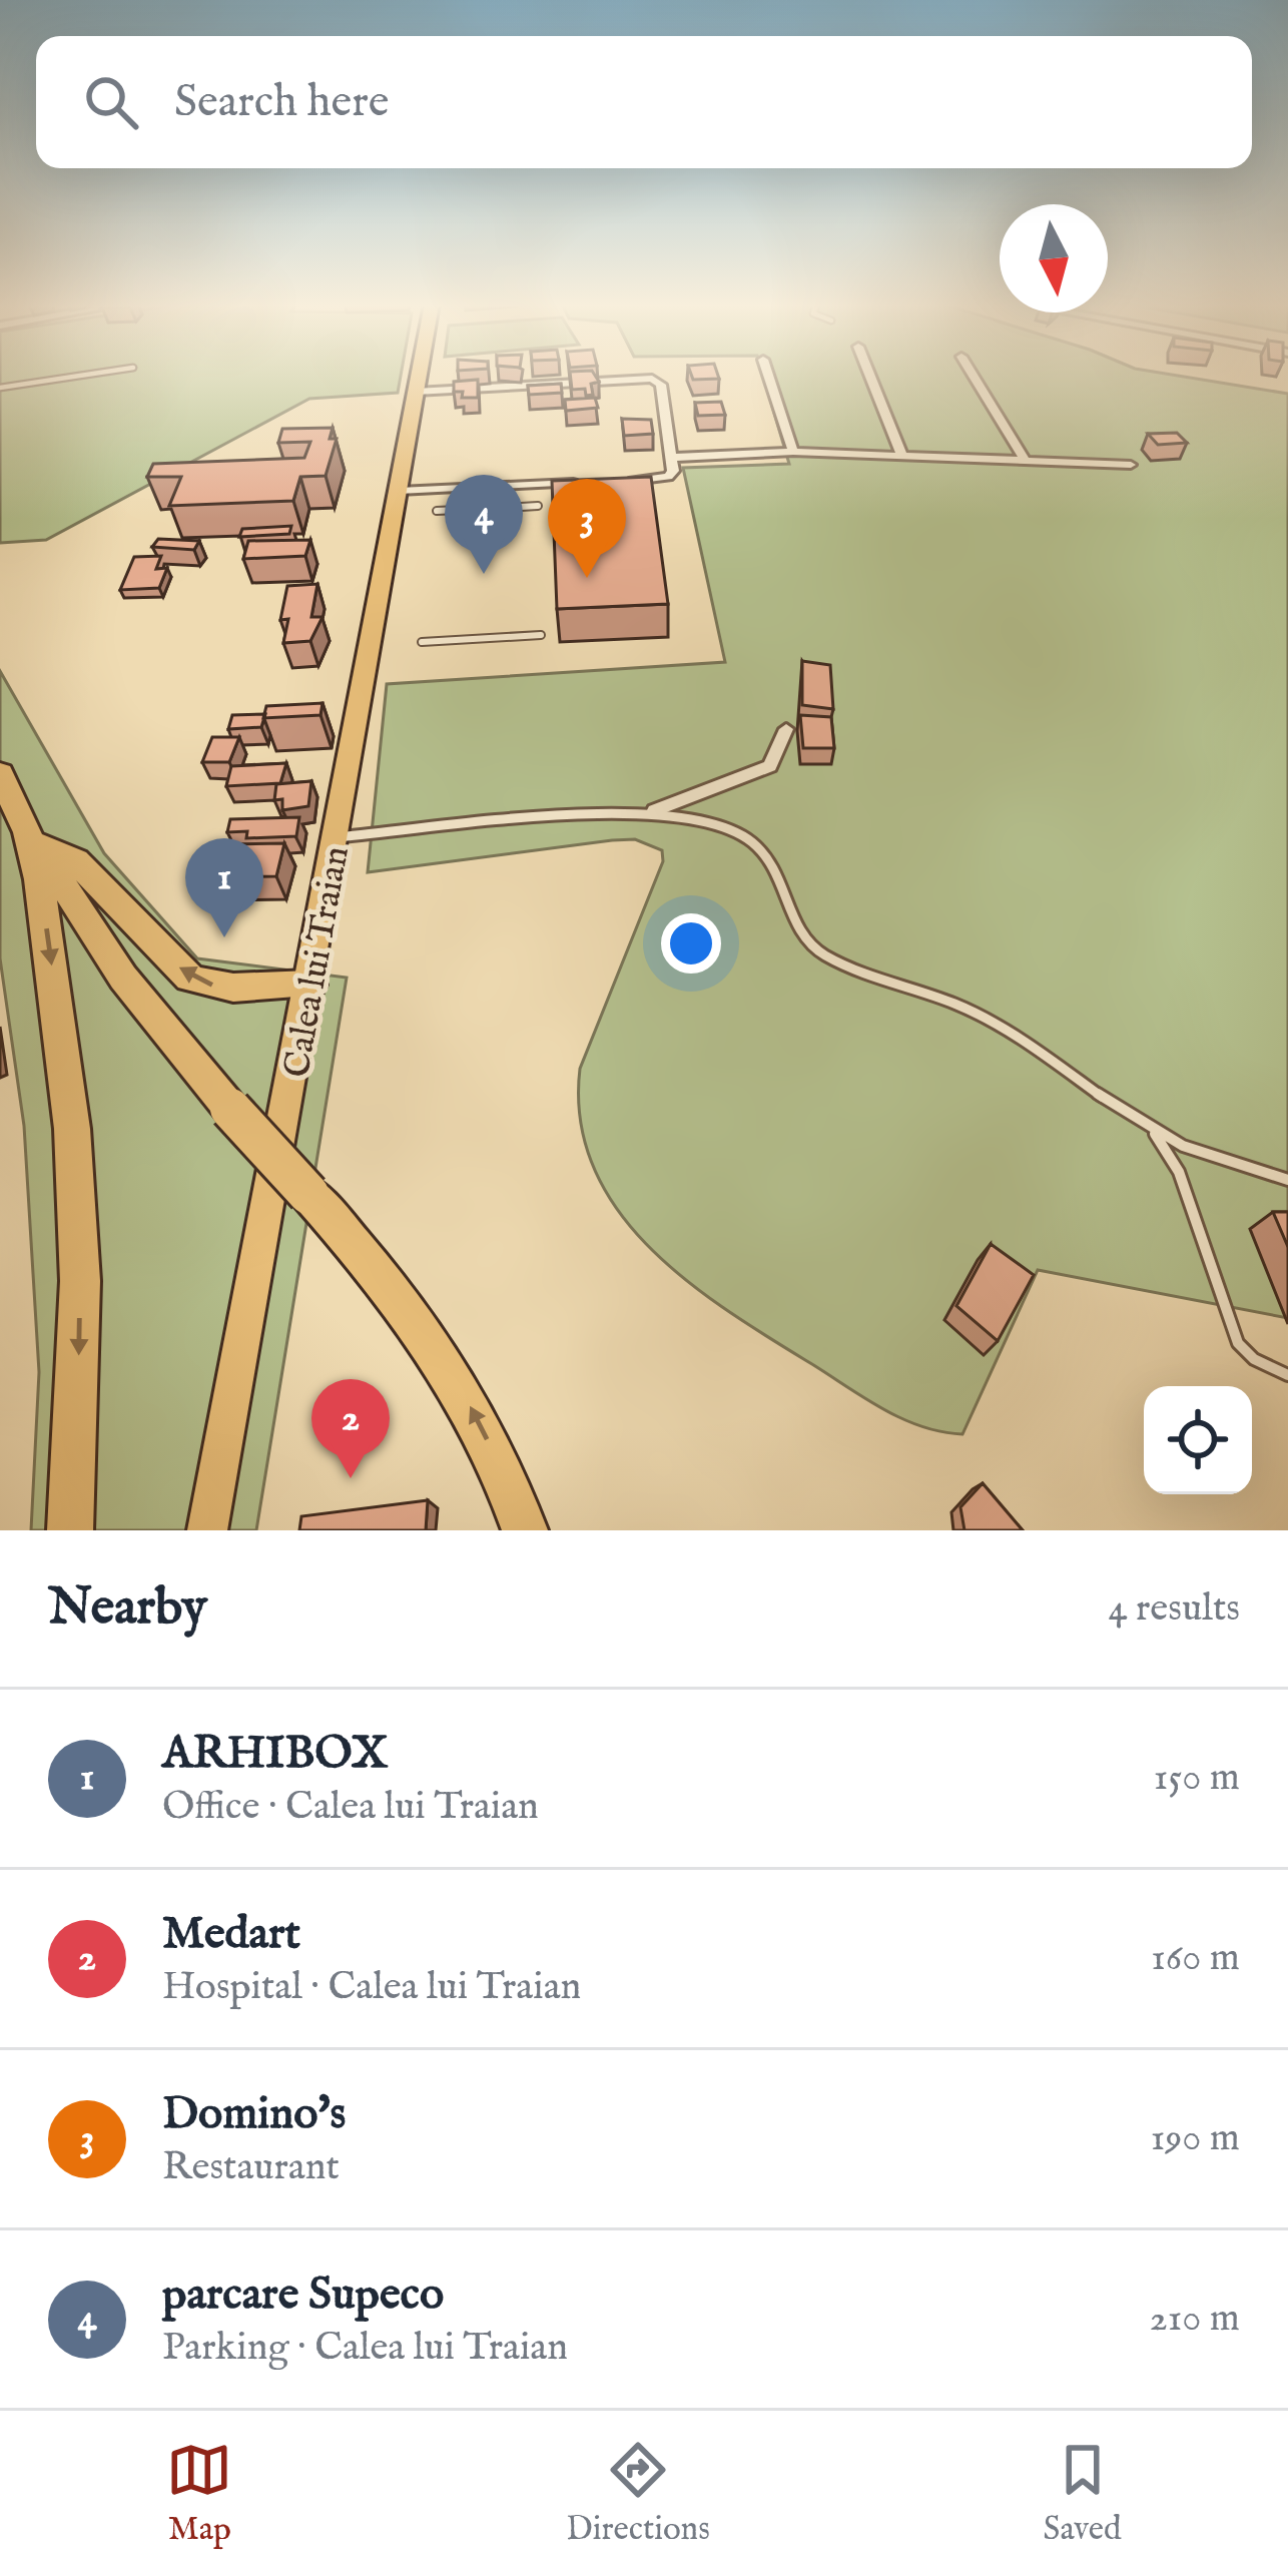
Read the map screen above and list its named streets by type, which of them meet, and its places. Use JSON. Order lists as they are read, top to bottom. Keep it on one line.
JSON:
{"streets":{"main road":["Calea lui Traian"]},"north":"bottom","page":{"search":"Search here","pins":["4","3","1","2"],"heading":["Nearby","4 results"],"list":[{"mark":"1","name":"ARHIBOX","note":"Office · Calea lui Traian","value":"150 m"},{"mark":"2","name":"Medart","note":"Hospital · Calea lui Traian","value":"160 m"},{"mark":"3","name":"Domino's","note":"Restaurant","value":"190 m"},{"mark":"4","name":"parcare Supeco","note":"Parking · Calea lui Traian","value":"210 m"}],"nav":["Map","Directions","Saved"]}}
